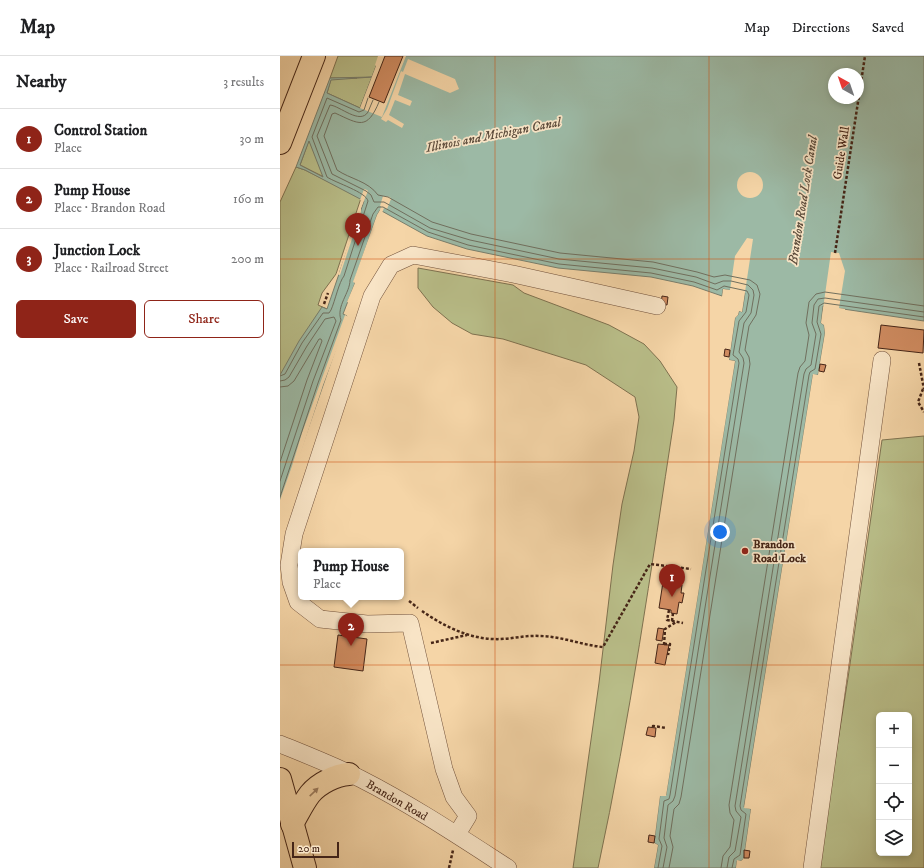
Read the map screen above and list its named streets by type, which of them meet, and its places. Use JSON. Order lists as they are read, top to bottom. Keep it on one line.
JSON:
{"streets":{"street":["Brandon Road"],"path":["Guide Wall"]},"water":["Illinois and Michigan Canal","Brandon Road Lock Canal"],"places":["Brandon Road Lock"],"scale_bar":"20 m","north":"top left","page":{"header":"Map","nav":["Map","Directions","Saved"],"heading":["Nearby","3 results"],"list":[{"mark":"1","name":"Control Station","note":"Place","value":"30 m"},{"mark":"2","name":"Pump House","note":"Place · Brandon Road","value":"160 m"},{"mark":"3","name":"Junction Lock","note":"Place · Railroad Street","value":"200 m"}],"pins":["3","1","2"],"buttons":["Save","Share"],"popup":["Pump House","Place"],"map_buttons":["+","−"],"scale":"20 m"}}
